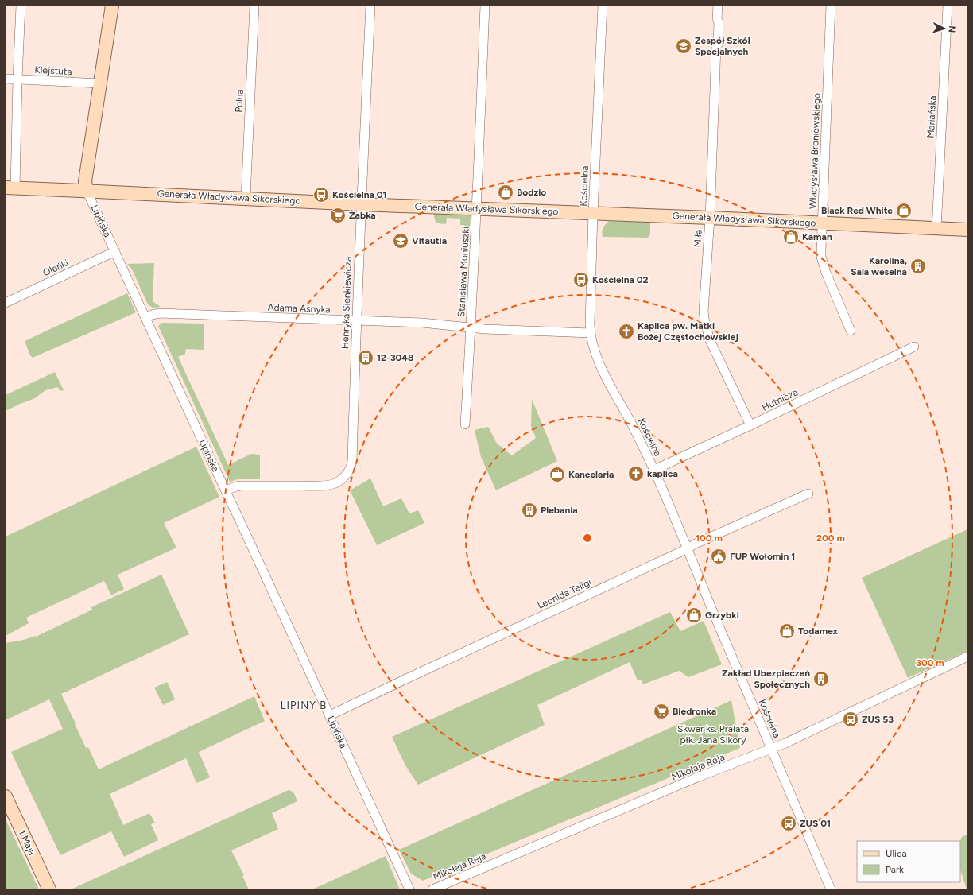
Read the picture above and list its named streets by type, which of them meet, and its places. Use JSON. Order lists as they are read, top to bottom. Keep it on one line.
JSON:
{"streets":{"street":["Kiejstuta","Polna","Mariańska","Władysława Broniewskiego","Kościelna","Generała Władysława Sikorskiego","Lipińska","Miła","Oleńki","Stanisława Moniuszki","Henryka Sienkiewicza","Adama Asnyka","Hutnicza","Leonida Teligi","Mikołaja Reja","1 Maja"]},"crossings":[["Kiejstuta","Lipińska"],["Polna","Generała Władysława Sikorskiego"],["Mariańska","Generała Władysława Sikorskiego"],["Władysława Broniewskiego","Generała Władysława Sikorskiego"],["Kościelna","Generała Władysława Sikorskiego"],["Kościelna","Adama Asnyka"],["Kościelna","Hutnicza"],["Kościelna","Leonida Teligi"],["Kościelna","Mikołaja Reja"],["Generała Władysława Sikorskiego","Lipińska"],["Generała Władysława Sikorskiego","Miła"],["Generała Władysława Sikorskiego","Stanisława Moniuszki"],["Generała Władysława Sikorskiego","Henryka Sienkiewicza"],["Lipińska","Oleńki"],["Lipińska","Henryka Sienkiewicza"],["Lipińska","Adama Asnyka"],["Lipińska","Leonida Teligi"],["Miła","Hutnicza"],["Stanisława Moniuszki","Adama Asnyka"],["Henryka Sienkiewicza","Adama Asnyka"]],"districts":["LIPINY B"],"parks":["Skwer ks. Prałata płk. Jana Sikory"],"places":{"school or university":["Zespół Szkół Specjalnych","Vitautia"],"shop":["Bodzio","Black Red White","Kaman","Grzybki","Todamex"],"bus stop":["Kościelna 01","Kościelna 02","ZUS 53","ZUS 01"],"supermarket":["Żabka","Biedronka"],"building":["Karolina, Sala weselna","12-3048","Plebania","Zakład Ubezpieczeń Społecznych"],"church":["Kaplica pw. Matki Bożej Częstochowskiej","kaplica"],"office":["Kancelaria"],"public building":["FUP Wołomin 1"]},"legend":["Ulica","Park"],"north":"right","rings":["100 m","200 m","300 m"]}
